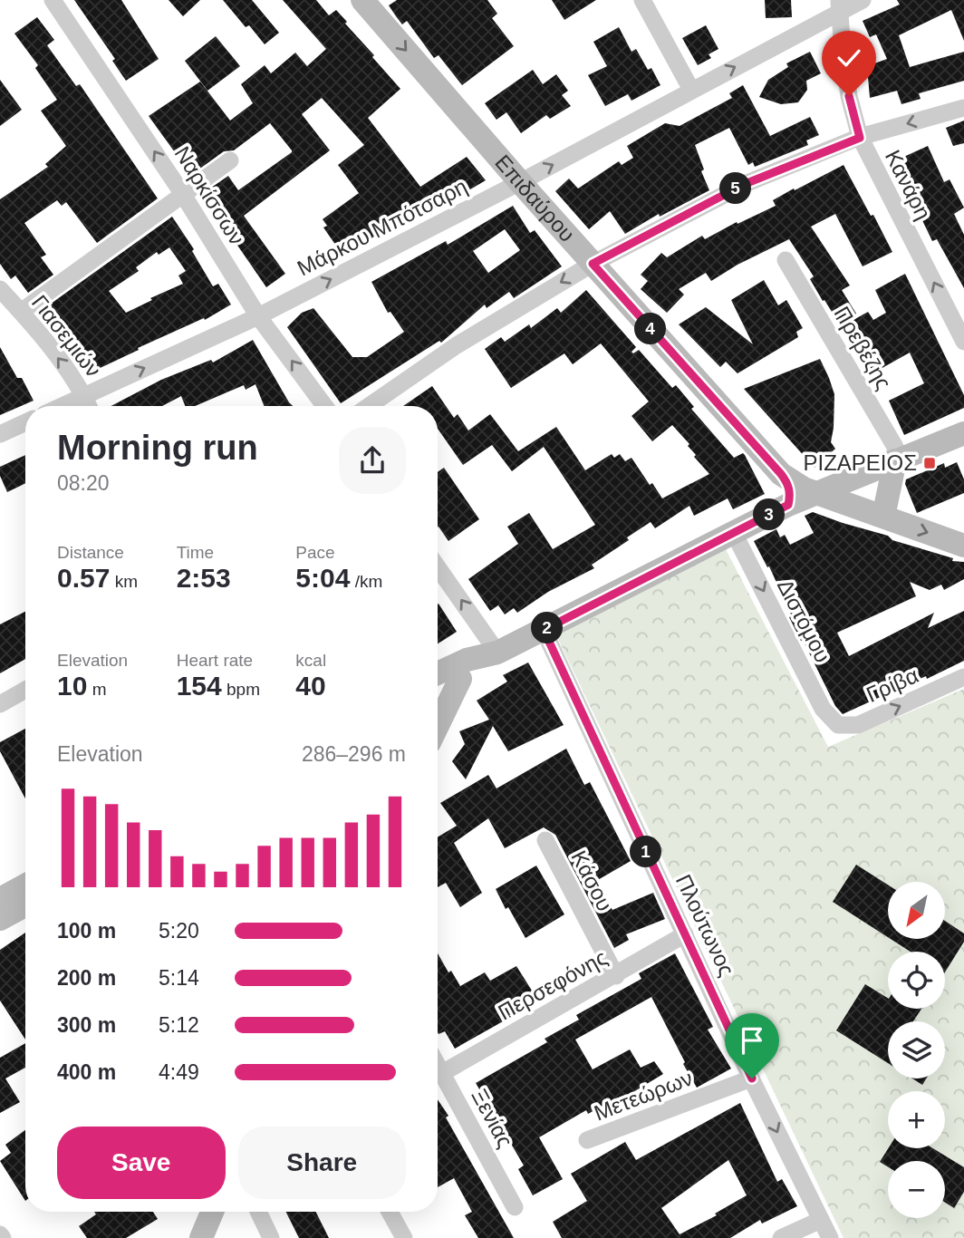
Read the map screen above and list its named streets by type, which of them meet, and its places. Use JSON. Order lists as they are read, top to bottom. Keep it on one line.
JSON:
{"streets":{"street":["Κανάρη","Ναρκίσσων","Επιδαύρου","Μάρκου Μπότσαρη","Γιασεμιών","Πρεβέζης","Διστόμου","Γρίβα","Κάσου","Πλούτωνος","Περσεφόνης","Μετεώρων","Ξενίας"]},"crossings":[["Κανάρη","Μάρκου Μπότσαρη"],["Ναρκίσσων","Μάρκου Μπότσαρη"],["Επιδαύρου","Μάρκου Μπότσαρη"],["Μάρκου Μπότσαρη","Γιασεμιών"],["Διστόμου","Γρίβα"],["Κάσου","Περσεφόνης"],["Πλούτωνος","Περσεφόνης"],["Πλούτωνος","Μετεώρων"],["Περσεφόνης","Ξενίας"]],"one_way":["Κανάρη","Ναρκίσσων","Επιδαύρου","Γιασεμιών","Διστόμου","Γρίβα"],"places":{"transit":["ΡΙΖΑΡΕΙΟΣ"]},"north":"bottom left","page":{"pins":["5","4","3","2","1"],"heading":["Morning run","08:20"],"stats":[["Distance","0.57 km"],["Time","2:53"],["Pace","5:04 /km"],["Elevation","10 m"],["Heart rate","154 bpm"],["kcal","40"]],"chart":["Elevation","286–296 m"],"map_buttons":["+","−"],"list":[{"name":"100 m","note":"5:20"},{"name":"200 m","note":"5:14"},{"name":"300 m","note":"5:12"},{"name":"400 m","note":"4:49"}],"buttons":["Save","Share"]}}
